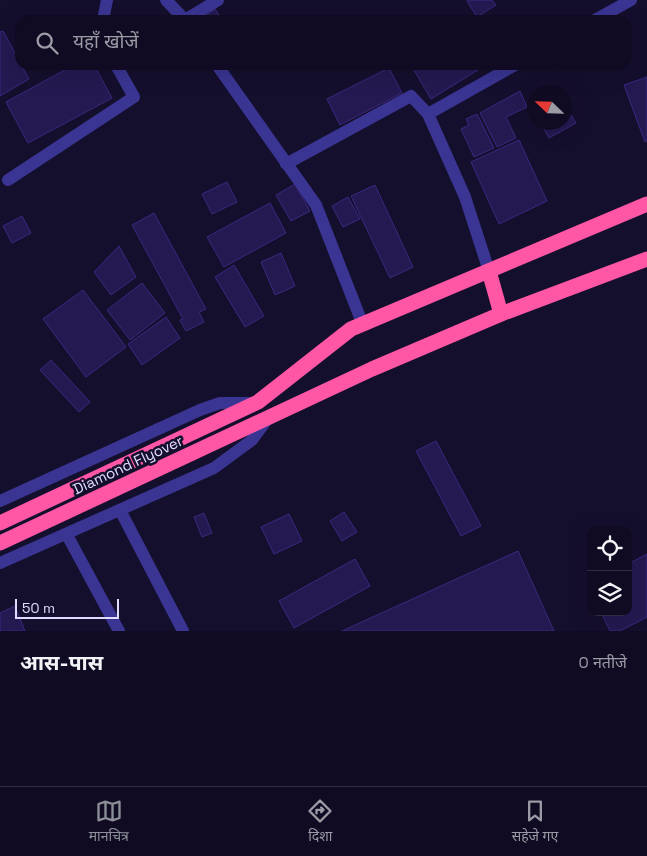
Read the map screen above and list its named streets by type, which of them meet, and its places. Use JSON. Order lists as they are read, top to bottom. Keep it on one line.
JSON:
{"streets":{"highway":["Diamond Flyover"]},"scale_bar":"50 m","north":"top left","page":{"search":"यहाँ खोजें","scale":"50 m","heading":["आस-पास","0 नतीजे"],"nav":["मानचित्र","दिशा","सहेजे गए"]}}
